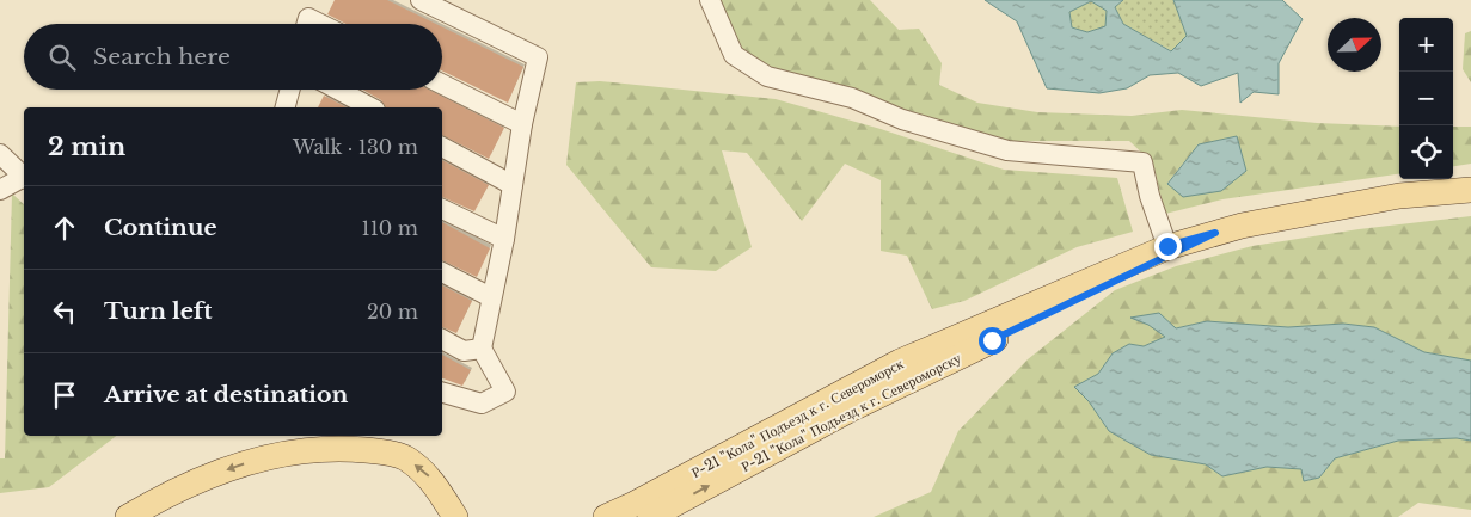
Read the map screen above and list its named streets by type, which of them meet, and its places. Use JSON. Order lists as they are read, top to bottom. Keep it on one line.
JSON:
{"streets":{"main road":["Р-21 \"Кола\" Подъезд к г. Североморску","Р-21 \"Кола\" Подъезд к г. Североморск"]},"crossings":[["Р-21 \"Кола\" Подъезд к г. Североморску","Р-21 \"Кола\" Подъезд к г. Североморск"]],"one_way":["Р-21 \"Кола\" Подъезд к г. Североморску"],"north":"right","page":{"map_buttons":["+","−"],"search":"Search here","heading":["2 min","Walk · 130 m"],"list":[["Continue","110 m"],["Turn left","20 m"],"Arrive at destination"]}}
